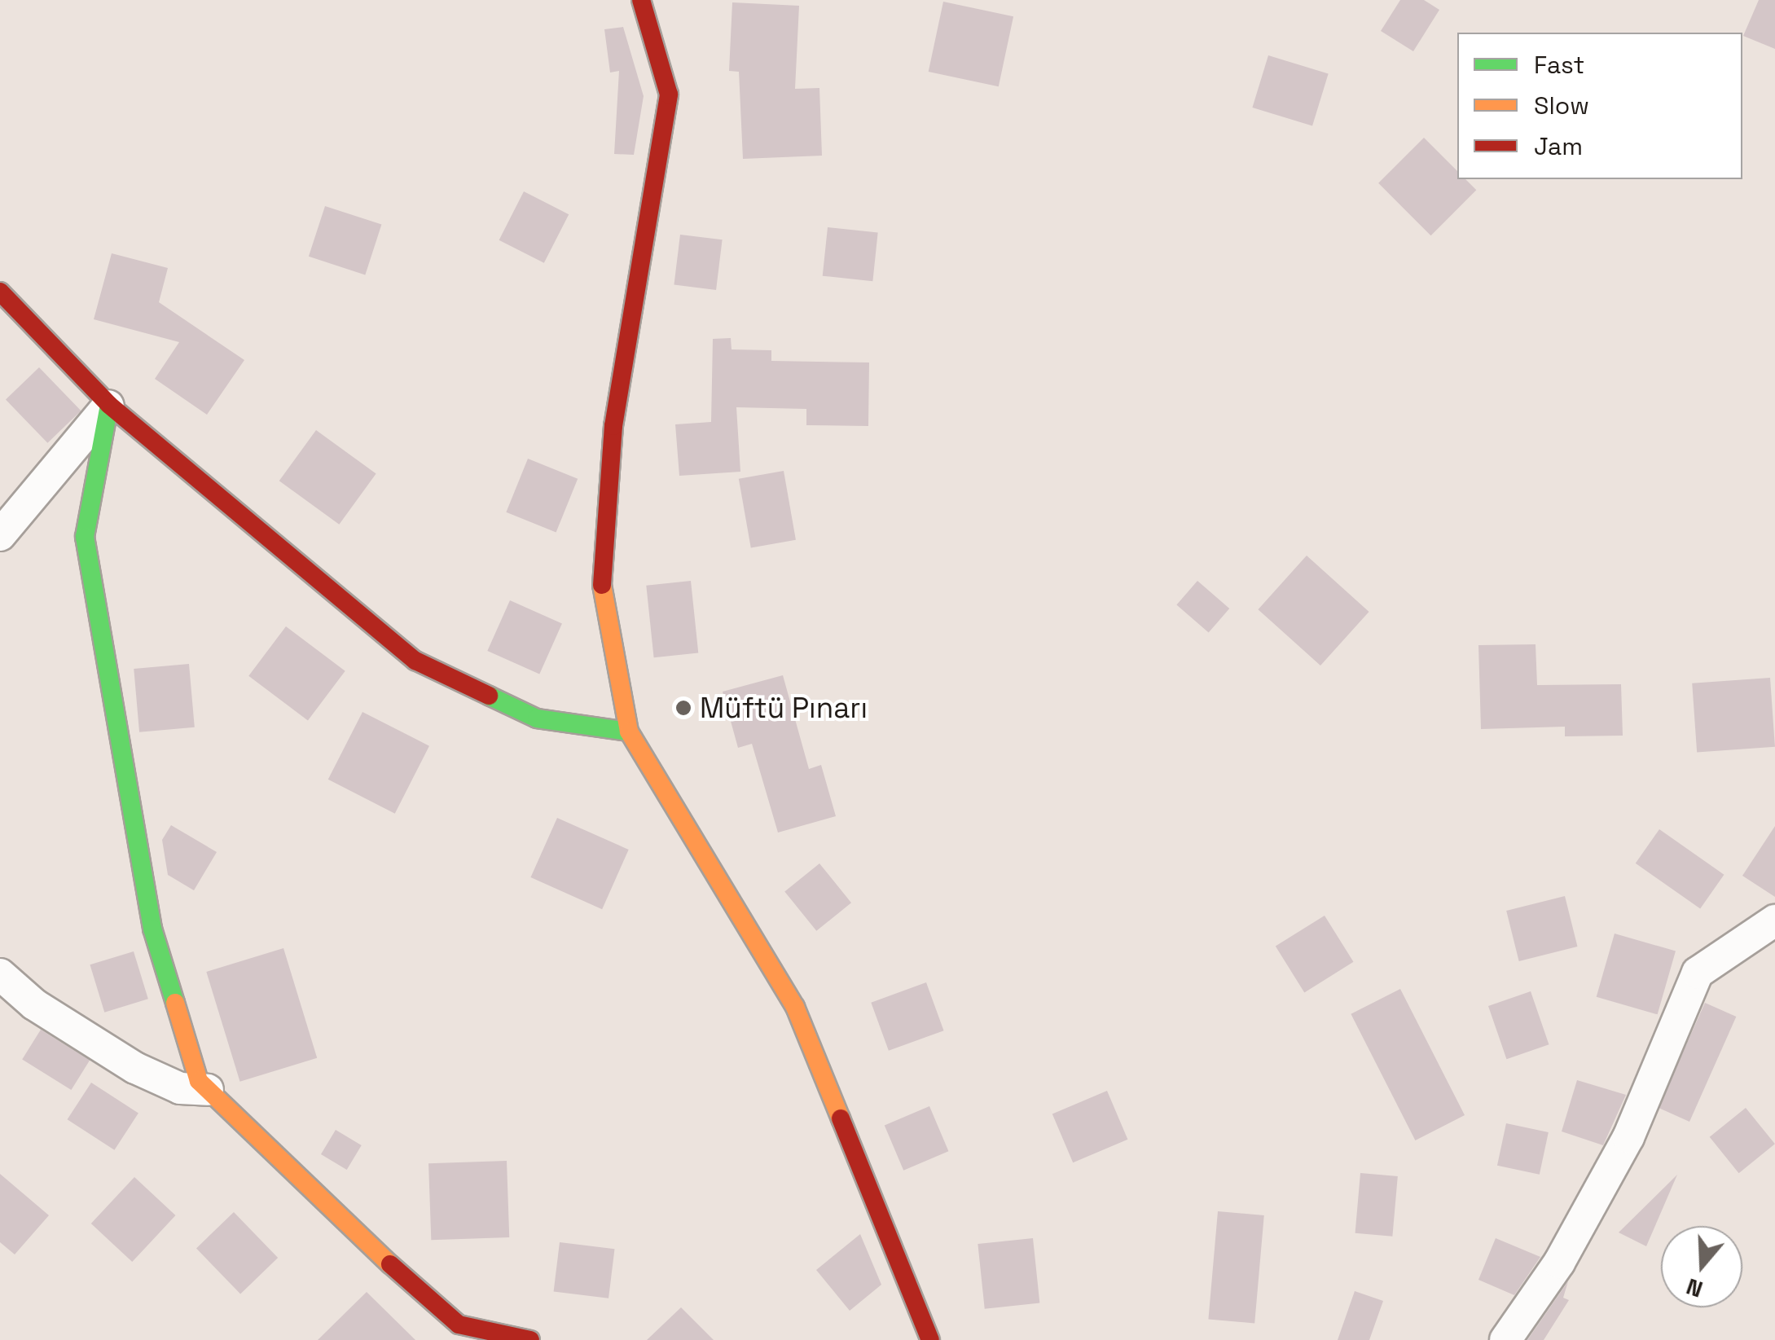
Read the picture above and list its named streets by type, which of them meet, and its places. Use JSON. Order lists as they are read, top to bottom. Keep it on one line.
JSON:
{"places":["Müftü Pınarı"],"legend":["Fast","Slow","Jam"],"north":"bottom"}
